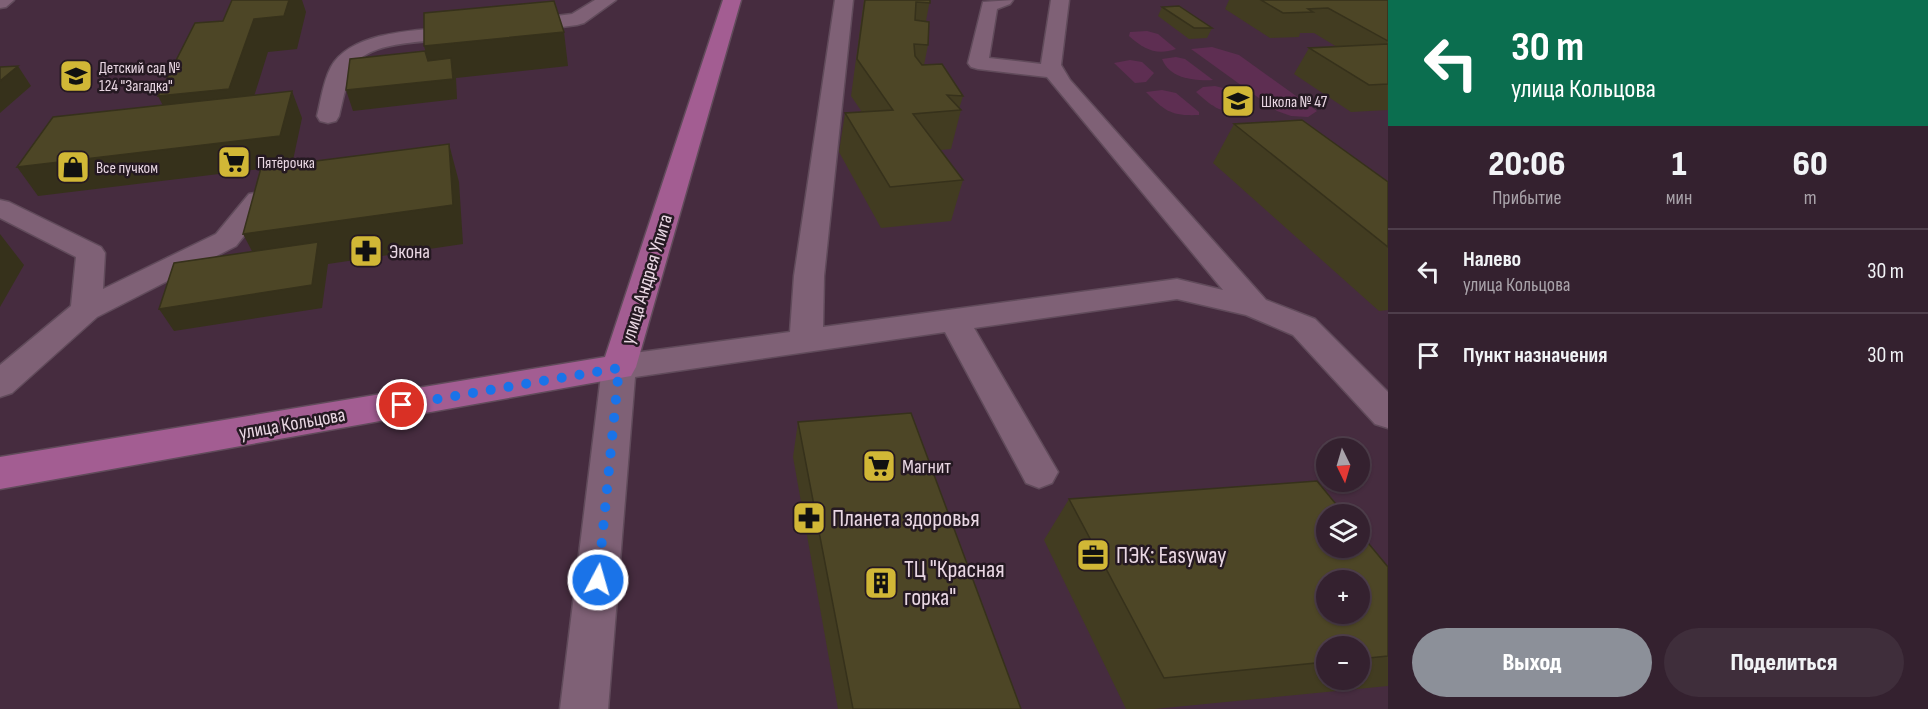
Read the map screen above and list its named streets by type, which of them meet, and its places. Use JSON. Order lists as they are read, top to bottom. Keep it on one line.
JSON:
{"streets":{"main road":["улица Андрея Упита","улица Кольцова"]},"crossings":[["улица Андрея Упита","улица Кольцова"]],"places":{"school or university":["Детский сад № 124 \"Загадка\"","Школа № 47"],"supermarket":["Пятёрочка","Магнит"],"shop":["Все пучком"],"pharmacy":["Экона","Планета здоровья"],"office":["ПЭК: Easyway"],"building":["ТЦ \"Красная горка\""]},"north":"bottom","page":{"turn":["30 m","улица Кольцова"],"eta":["20:06","Прибытие","1","мин","60","m"],"list":[{"name":"Налево","note":"улица Кольцова","value":"30 m"},{"name":"Пункт назначения","value":"30 m"}],"map_buttons":["+","−"],"buttons":["Выход","Поделиться"]}}
